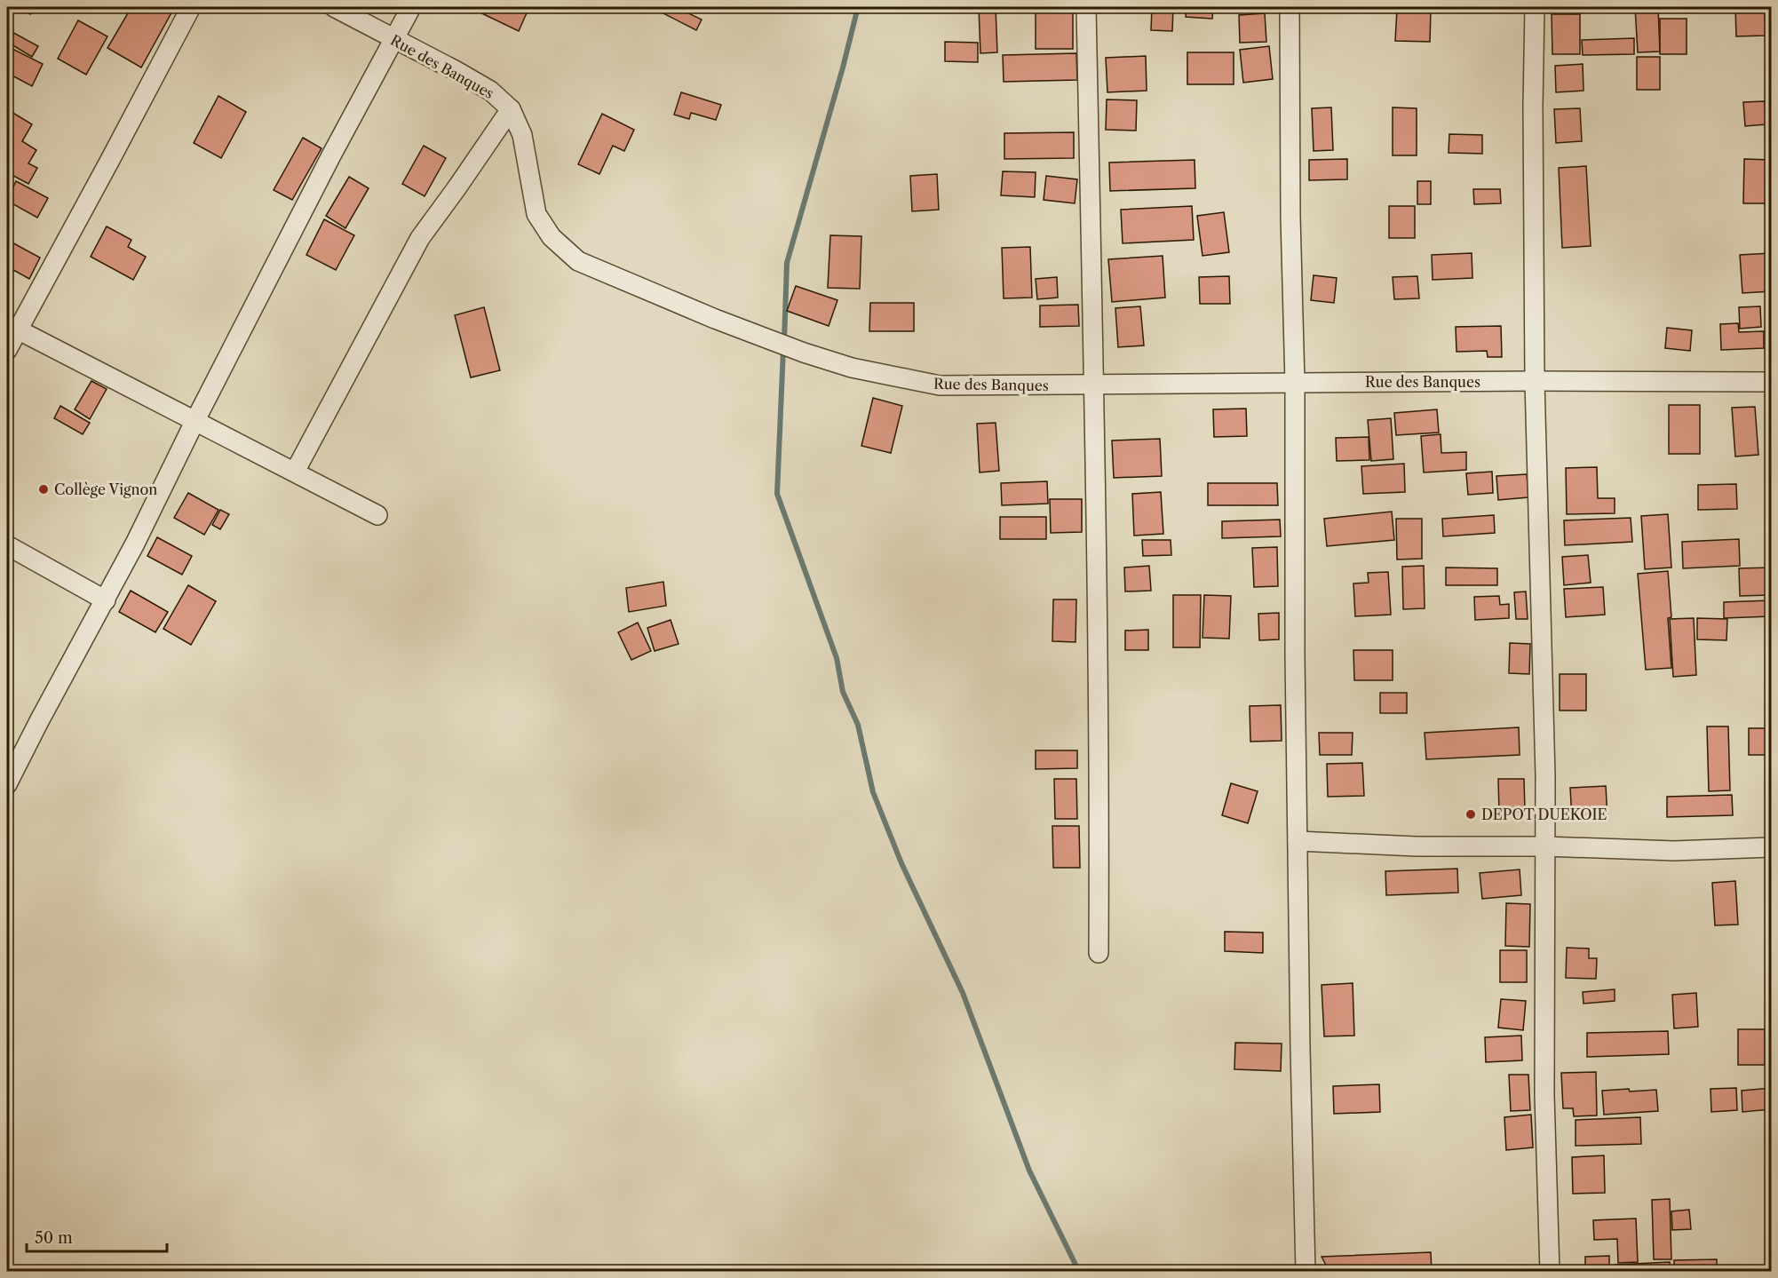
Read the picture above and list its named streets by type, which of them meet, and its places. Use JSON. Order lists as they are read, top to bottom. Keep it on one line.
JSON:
{"streets":{"street":["Rue des Banques"]},"places":["Collège Vignon","DEPOT DUEKOIE"],"scale_bar":"50 m"}
